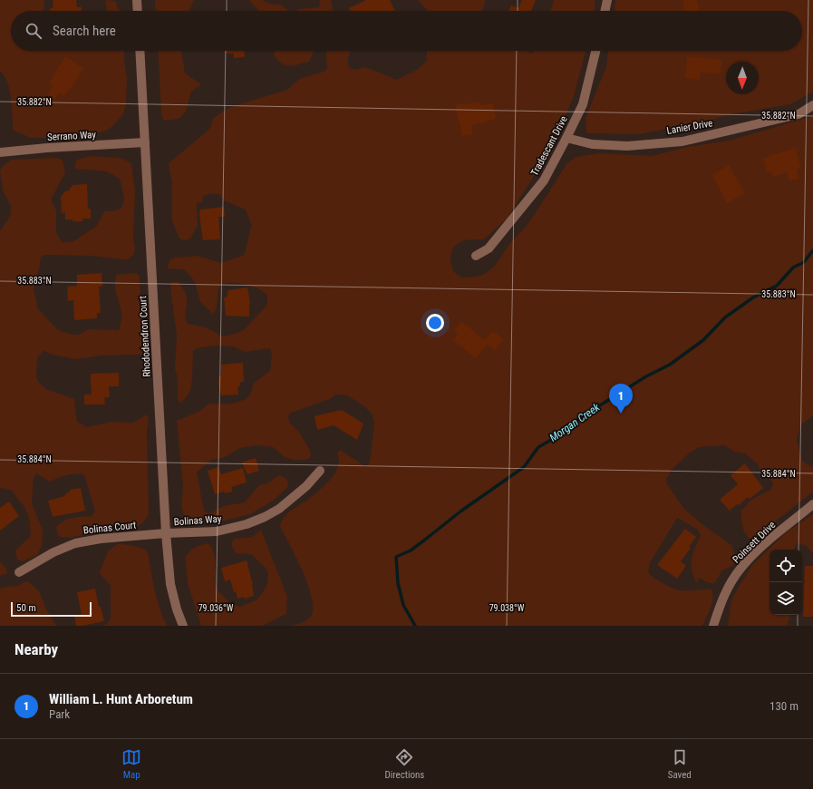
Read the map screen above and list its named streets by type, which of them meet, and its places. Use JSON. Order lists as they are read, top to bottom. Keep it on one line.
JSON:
{"streets":{"street":["Lanier Drive","Serrano Way","Tradescant Drive","Rhododendron Court","Bolinas Way","Bolinas Court","Poinsett Drive"]},"crossings":[["Lanier Drive","Tradescant Drive"],["Serrano Way","Rhododendron Court"],["Rhododendron Court","Bolinas Way"],["Rhododendron Court","Bolinas Court"],["Bolinas Way","Bolinas Court"]],"water":["Morgan Creek"],"scale_bar":"50 m","north":"bottom","page":{"search":"Search here","pins":"1","scale":"50 m","heading":"Nearby","list":[{"mark":"1","name":"William L. Hunt Arboretum","note":"Park","value":"130 m"}],"nav":["Map","Directions","Saved"]},"coordinates":["35.882°N","35.883°N","35.884°N","79.036°W","79.038°W"]}
